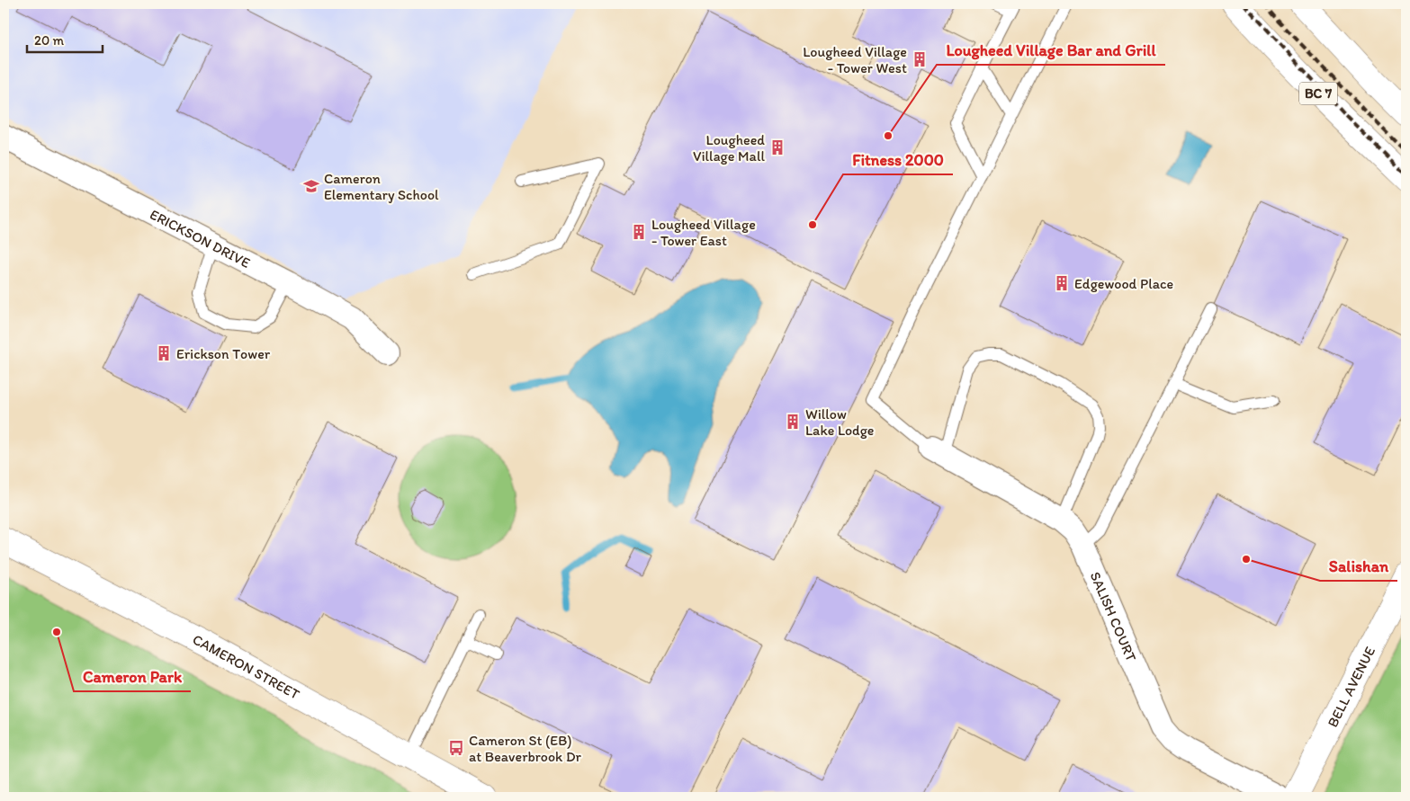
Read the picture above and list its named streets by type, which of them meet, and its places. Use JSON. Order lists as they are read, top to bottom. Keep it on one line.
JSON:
{"streets":{"street":["BC 7","ERICKSON DRIVE","SALISH COURT","CAMERON STREET","BELL AVENUE"]},"places":{"building":["Lougheed Village - Tower West","Lougheed Village Mall","Lougheed Village - Tower East","Edgewood Place","Erickson Tower","Willow Lake Lodge"],"other":["Lougheed Village Bar and Grill","Fitness 2000","Salishan","Cameron Park"],"school or university":["Cameron Elementary School"],"bus stop":["Cameron St (EB) at Beaverbrook Dr"]},"scale_bar":"20 m"}
